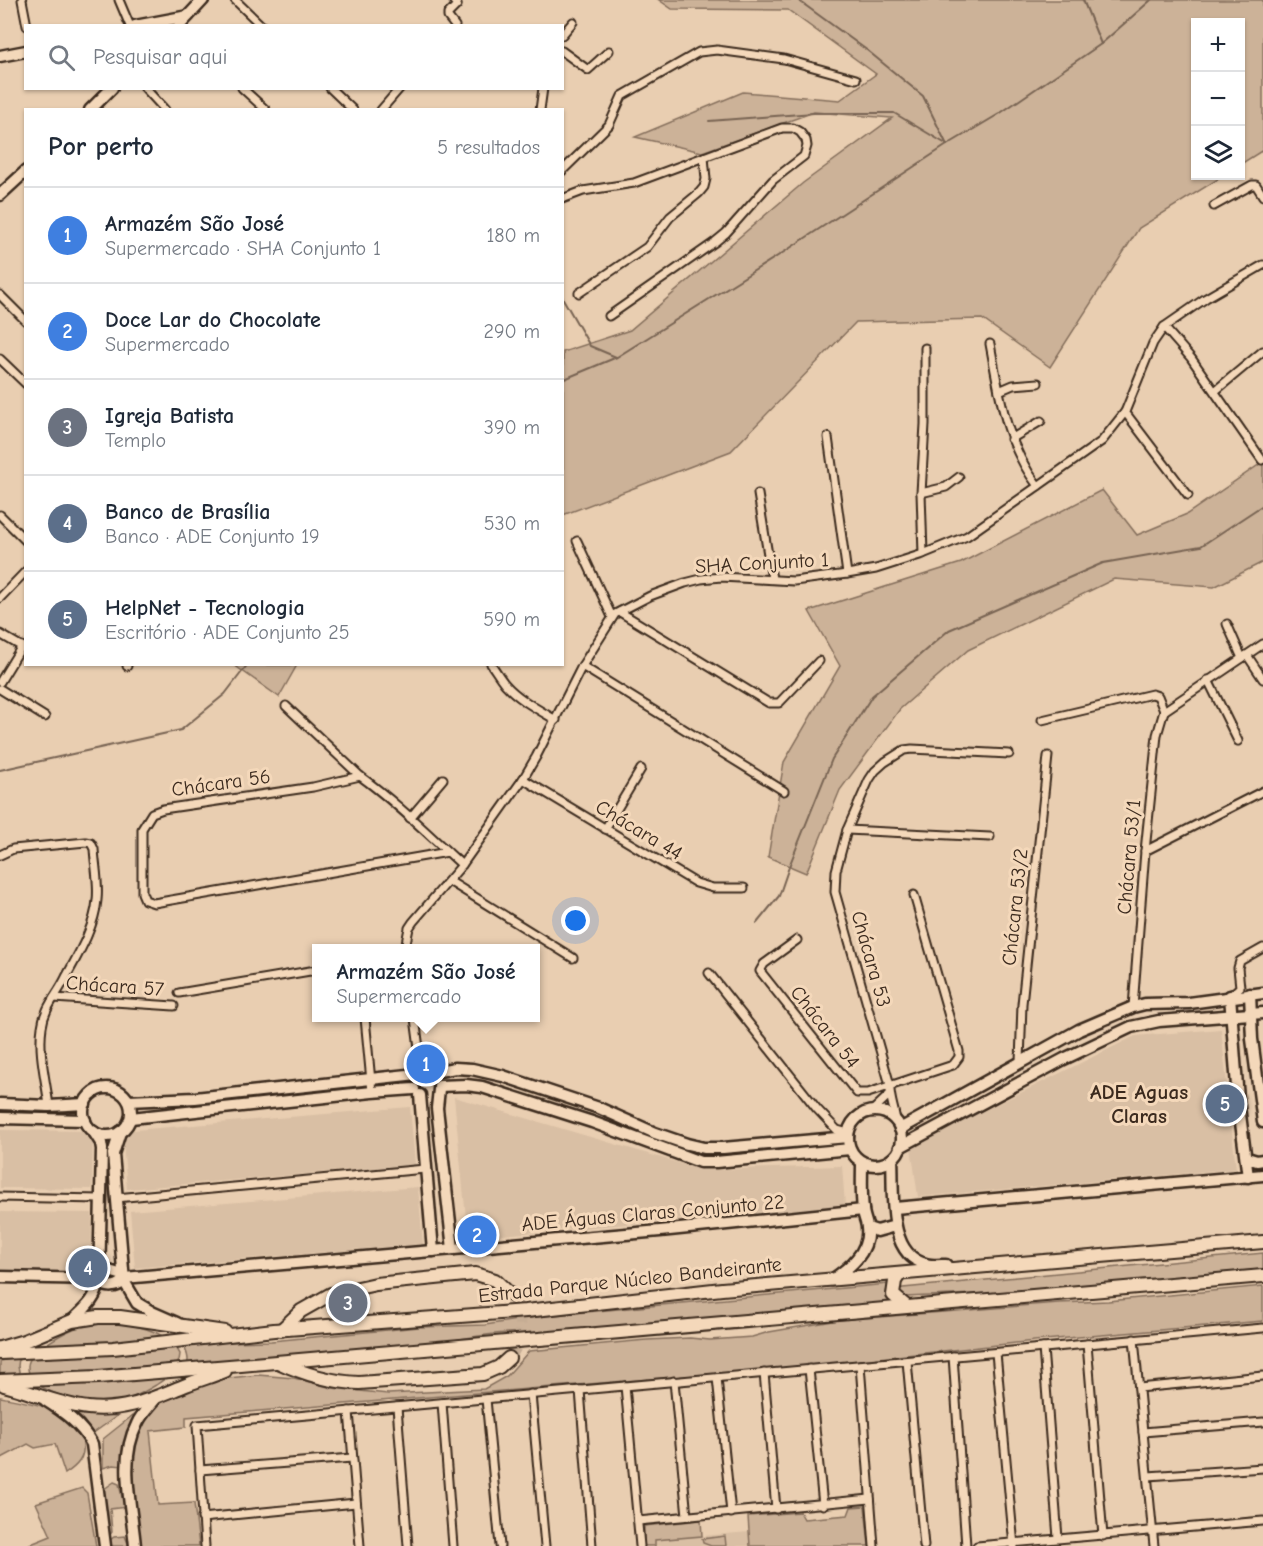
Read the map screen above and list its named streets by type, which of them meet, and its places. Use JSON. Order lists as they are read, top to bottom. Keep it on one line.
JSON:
{"streets":{"highway":["Estrada Parque Núcleo Bandeirante"],"street":["SHA Conjunto 1","Chácara 56","Chácara 44","Chácara 53/1","Chácara 53/2","Chácara 53","Chácara 57","Chácara 54","ADE Águas Claras Conjunto 22"]},"crossings":[["SHA Conjunto 1","Chácara 44"],["Chácara 53","Chácara 54"]],"districts":["ADE Aguas Claras"],"page":{"map_buttons":["+","−"],"search":"Pesquisar aqui","heading":["Por perto","5 resultados"],"list":[{"mark":"1","name":"Armazém São José","note":"Supermercado · SHA Conjunto 1","value":"180 m"},{"mark":"2","name":"Doce Lar do Chocolate","note":"Supermercado","value":"290 m"},{"mark":"3","name":"Igreja Batista","note":"Templo","value":"390 m"},{"mark":"4","name":"Banco de Brasília","note":"Banco · ADE Conjunto 19","value":"530 m"},{"mark":"5","name":"HelpNet - Tecnologia","note":"Escritório · ADE Conjunto 25","value":"590 m"}],"popup":["Armazém São José","Supermercado"],"pins":["1","5","2","4","3"]}}
